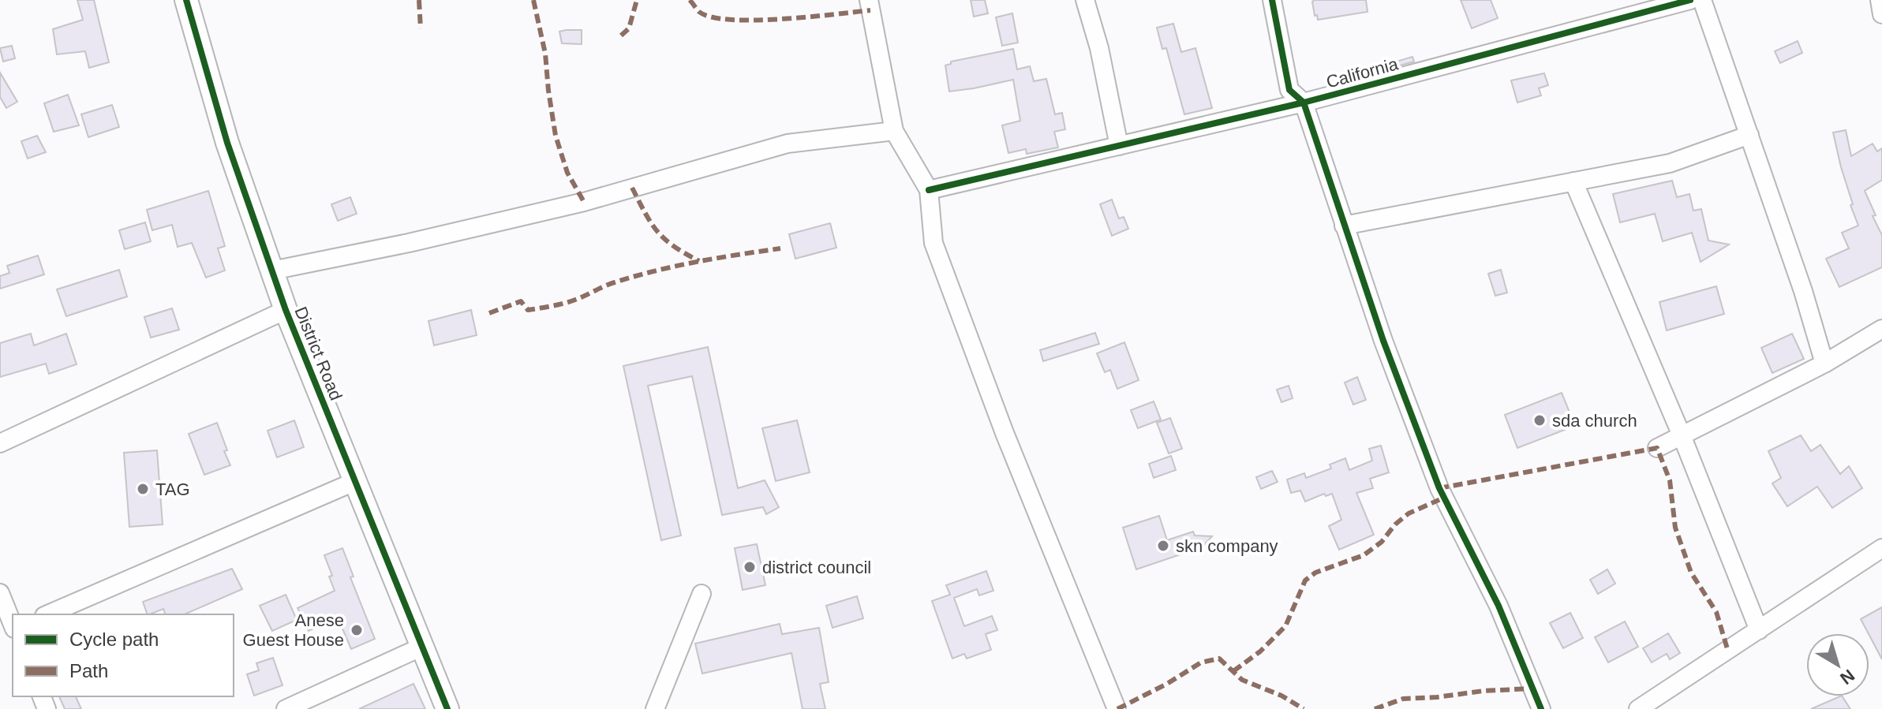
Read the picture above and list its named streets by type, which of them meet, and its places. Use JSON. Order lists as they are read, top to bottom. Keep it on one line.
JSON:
{"streets":{"street":["California","District Road"]},"places":["sda church","TAG","skn company","district council","Anese Guest House"],"legend":["Cycle path","Path"],"north":"bottom right"}
